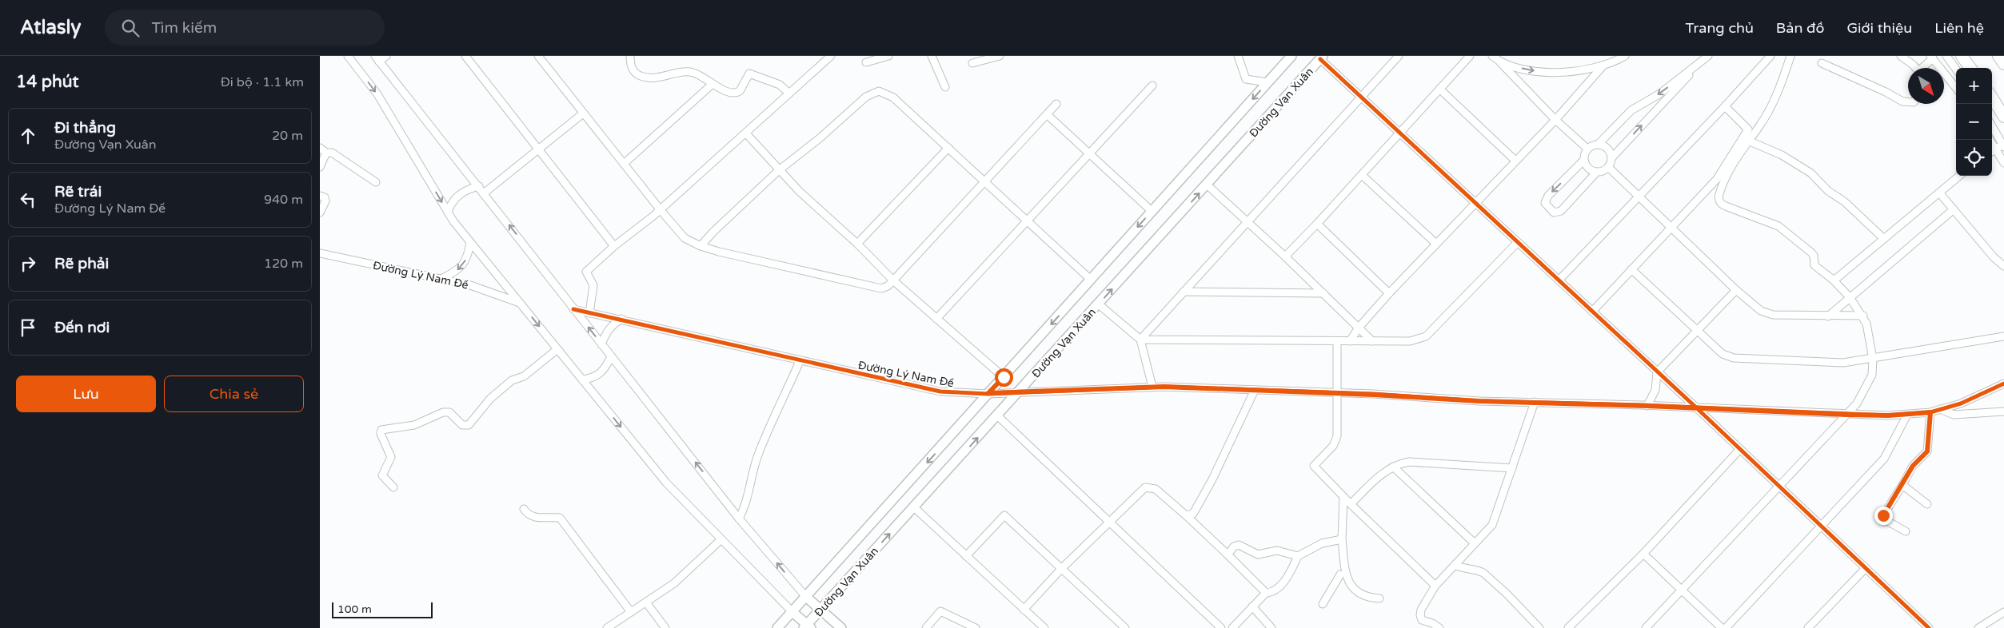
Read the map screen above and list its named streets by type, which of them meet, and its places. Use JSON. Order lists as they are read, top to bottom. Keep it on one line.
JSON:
{"streets":{"main road":["Đường Vạn Xuân"],"street":["Đường Lý Nam Đế"]},"crossings":[["Đường Vạn Xuân","Đường Lý Nam Đế"]],"scale_bar":"100 m","north":"bottom right","page":{"header":"Atlasly","search":"Tìm kiếm","nav":["Trang chủ","Bản đồ","Giới thiệu","Liên hệ"],"heading":["14 phút","Đi bộ · 1.1 km"],"map_buttons":["+","−"],"list":[["Đi thẳng","Đường Vạn Xuân","20 m"],["Rẽ trái","Đường Lý Nam Đế","940 m"],["Rẽ phải","120 m"],"Đến nơi"],"buttons":["Lưu","Chia sẻ"],"scale":"100 m"}}
